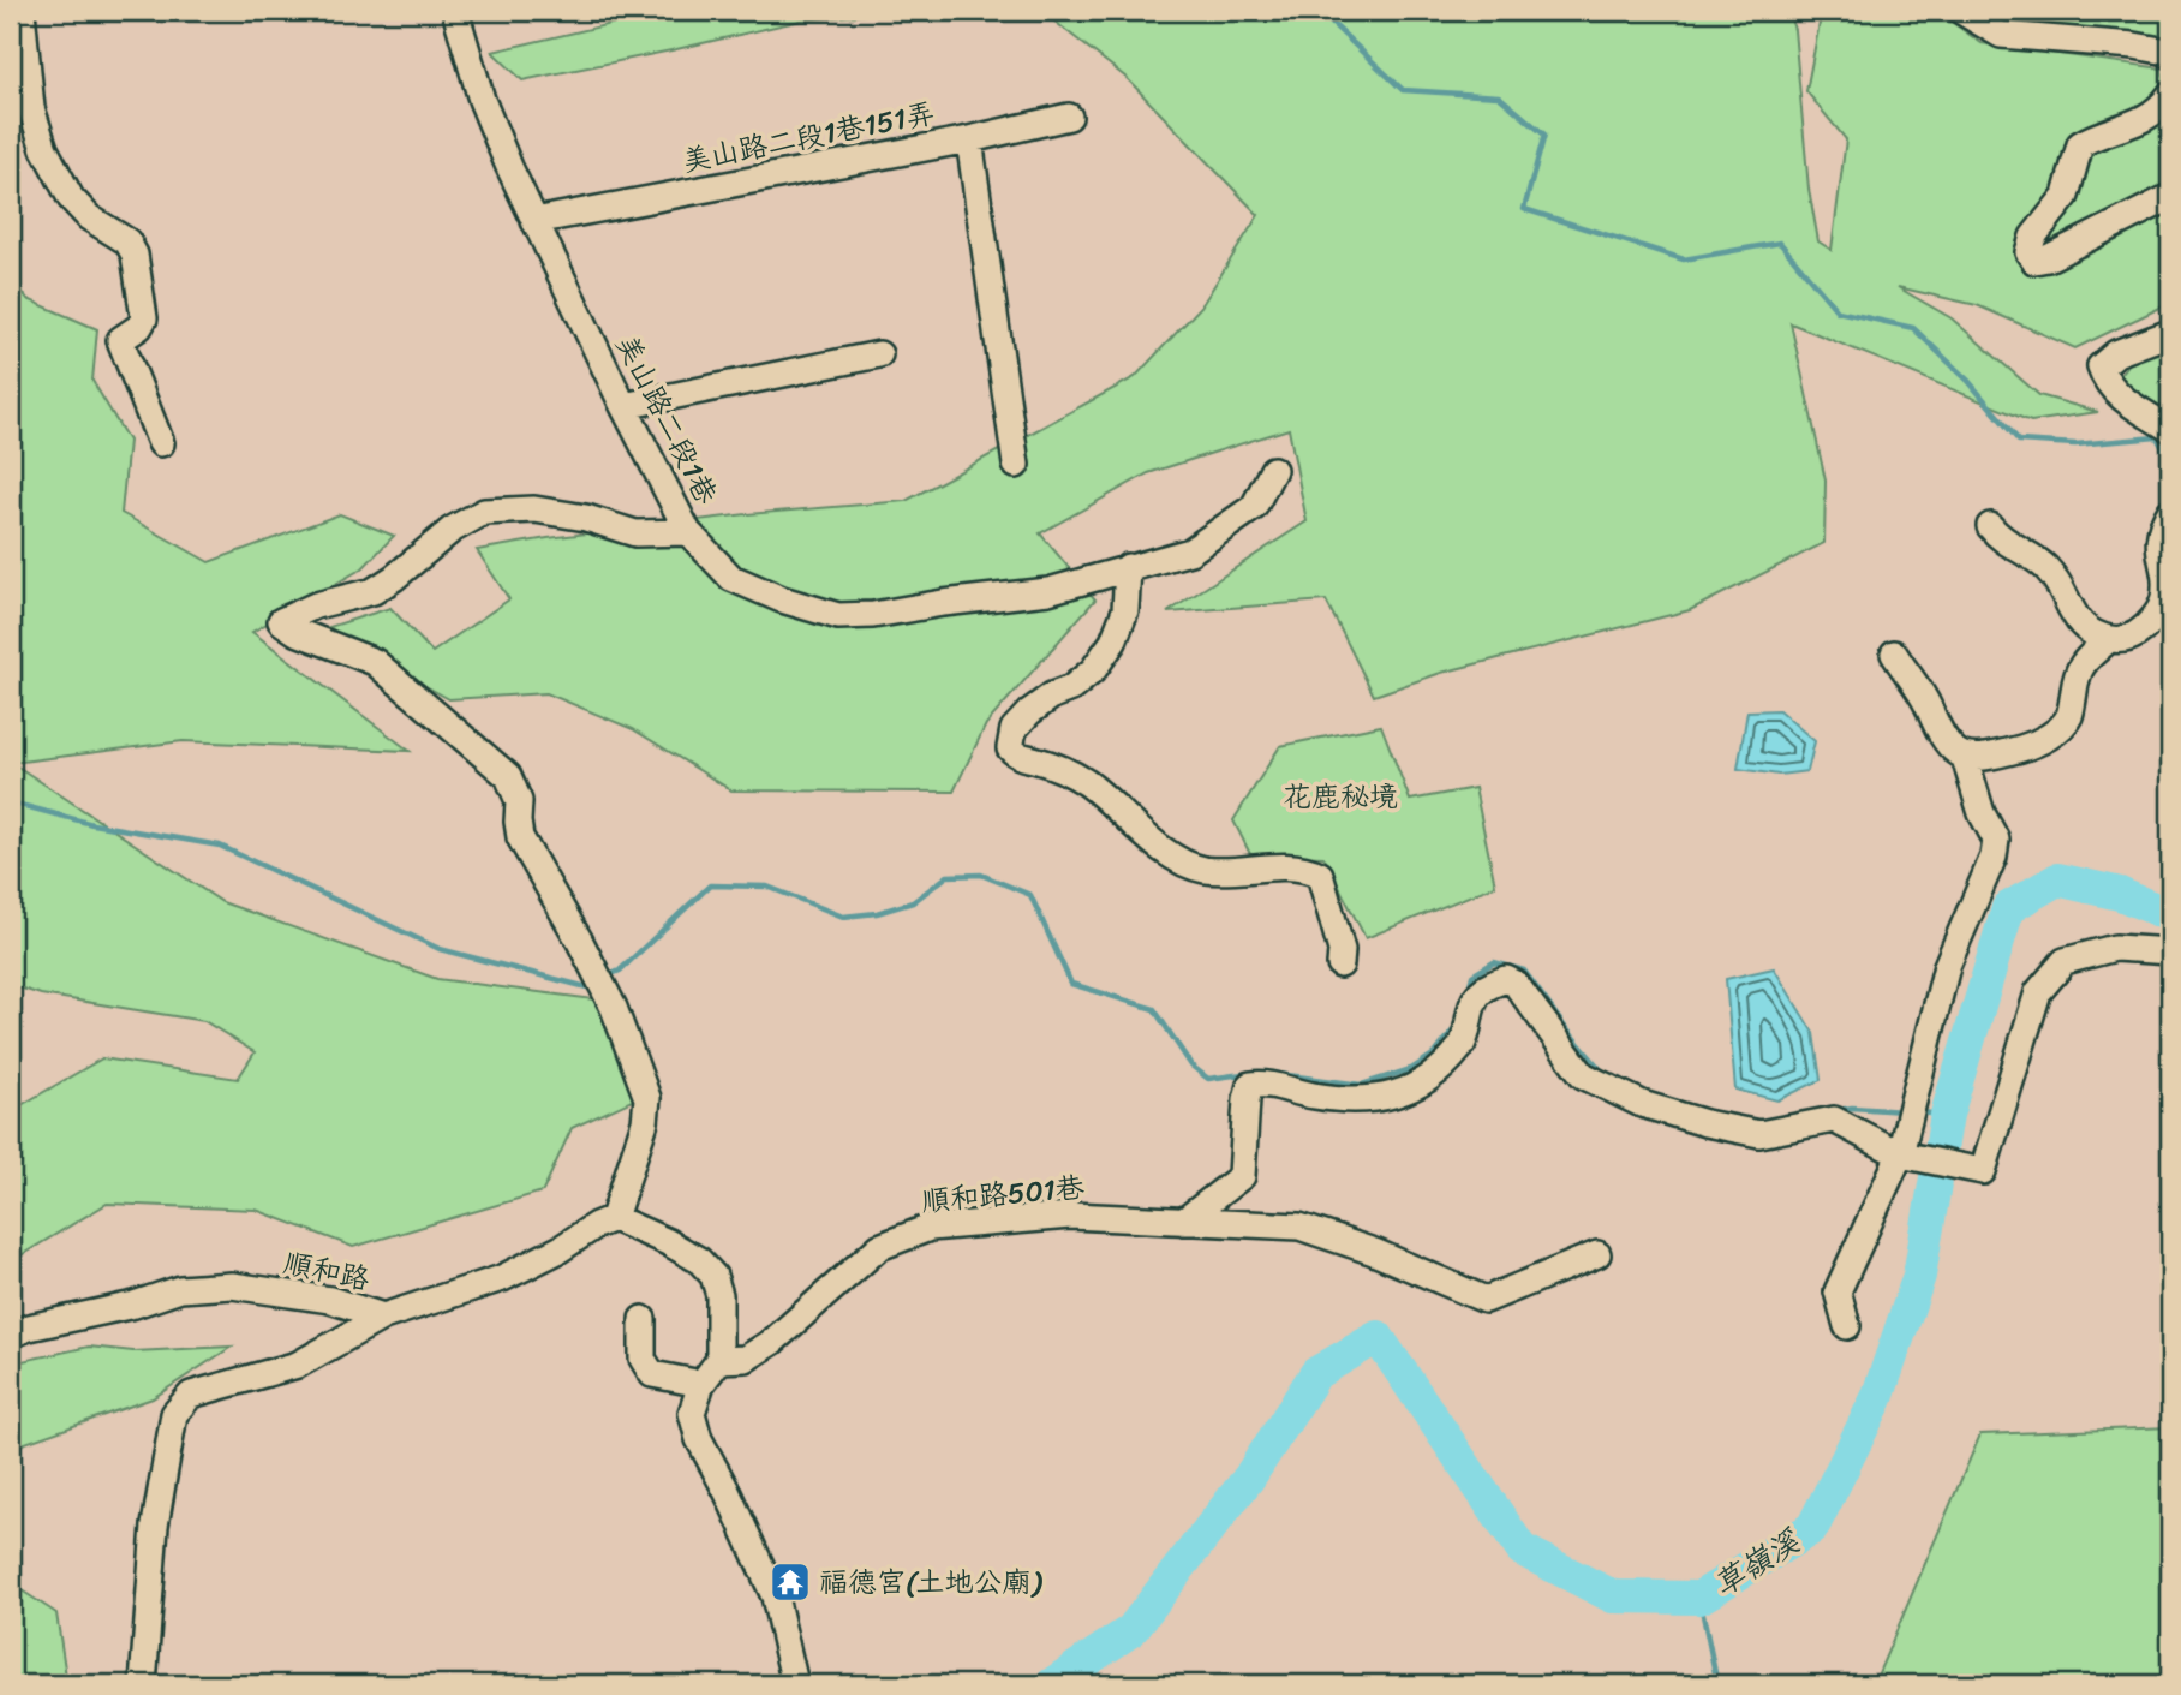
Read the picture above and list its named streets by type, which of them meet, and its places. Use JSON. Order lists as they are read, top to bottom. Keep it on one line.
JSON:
{"streets":{"street":["美山路二段1巷151弄","美山路二段1巷","順和路501巷","順和路"]},"crossings":[["美山路二段1巷151弄","美山路二段1巷"]],"water":["草嶺溪"],"parks":["花鹿秘境"],"places":{"temple":["福德宮(土地公廟)"]}}
